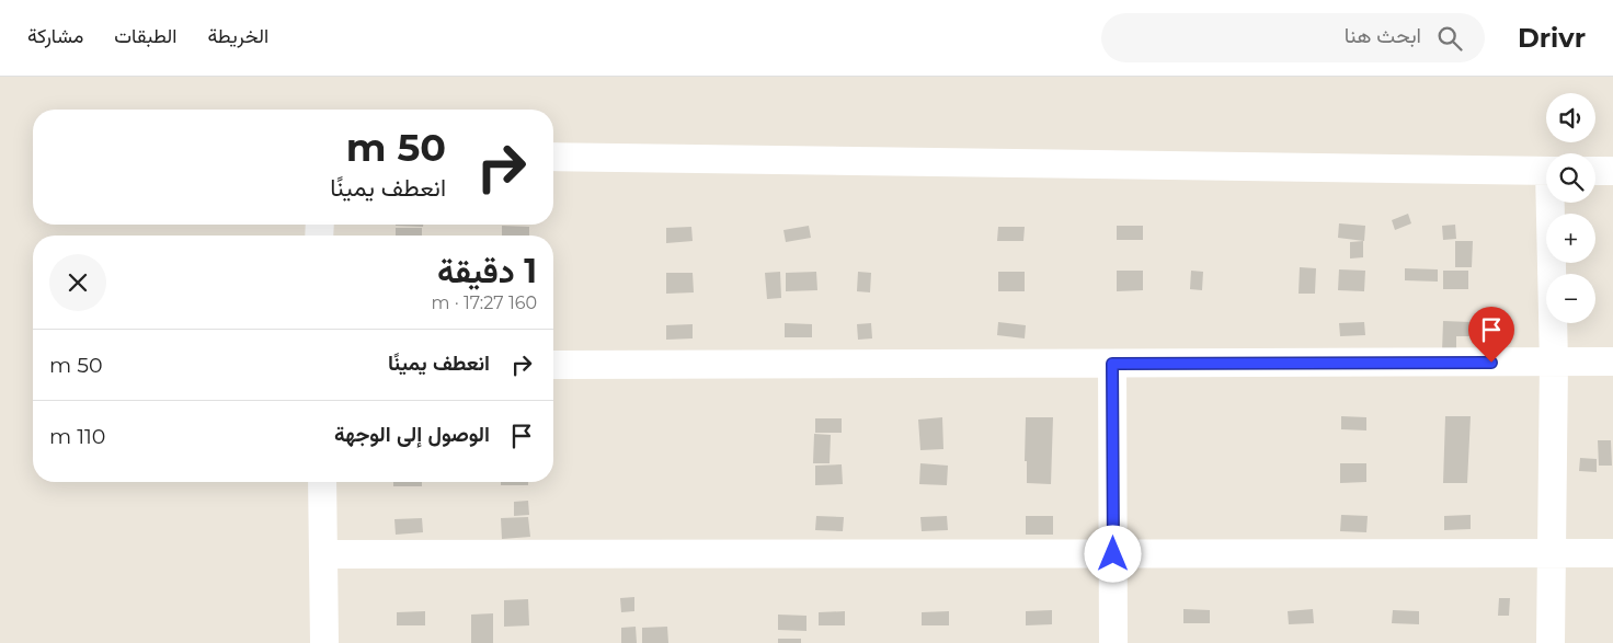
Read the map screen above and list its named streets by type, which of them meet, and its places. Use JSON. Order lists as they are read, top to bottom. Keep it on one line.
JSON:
{"page":{"header":"Drivr","search":"ابحث هنا","nav":["الخريطة","الطبقات","مشاركة"],"map_buttons":["+","−"],"turn":["50 m","انعطف يمينًا"],"heading":["1 دقيقة","160 m · 17:27"],"list":[{"name":"انعطف يمينًا","value":"50 m"},{"name":"الوصول إلى الوجهة","value":"110 m"}]}}
